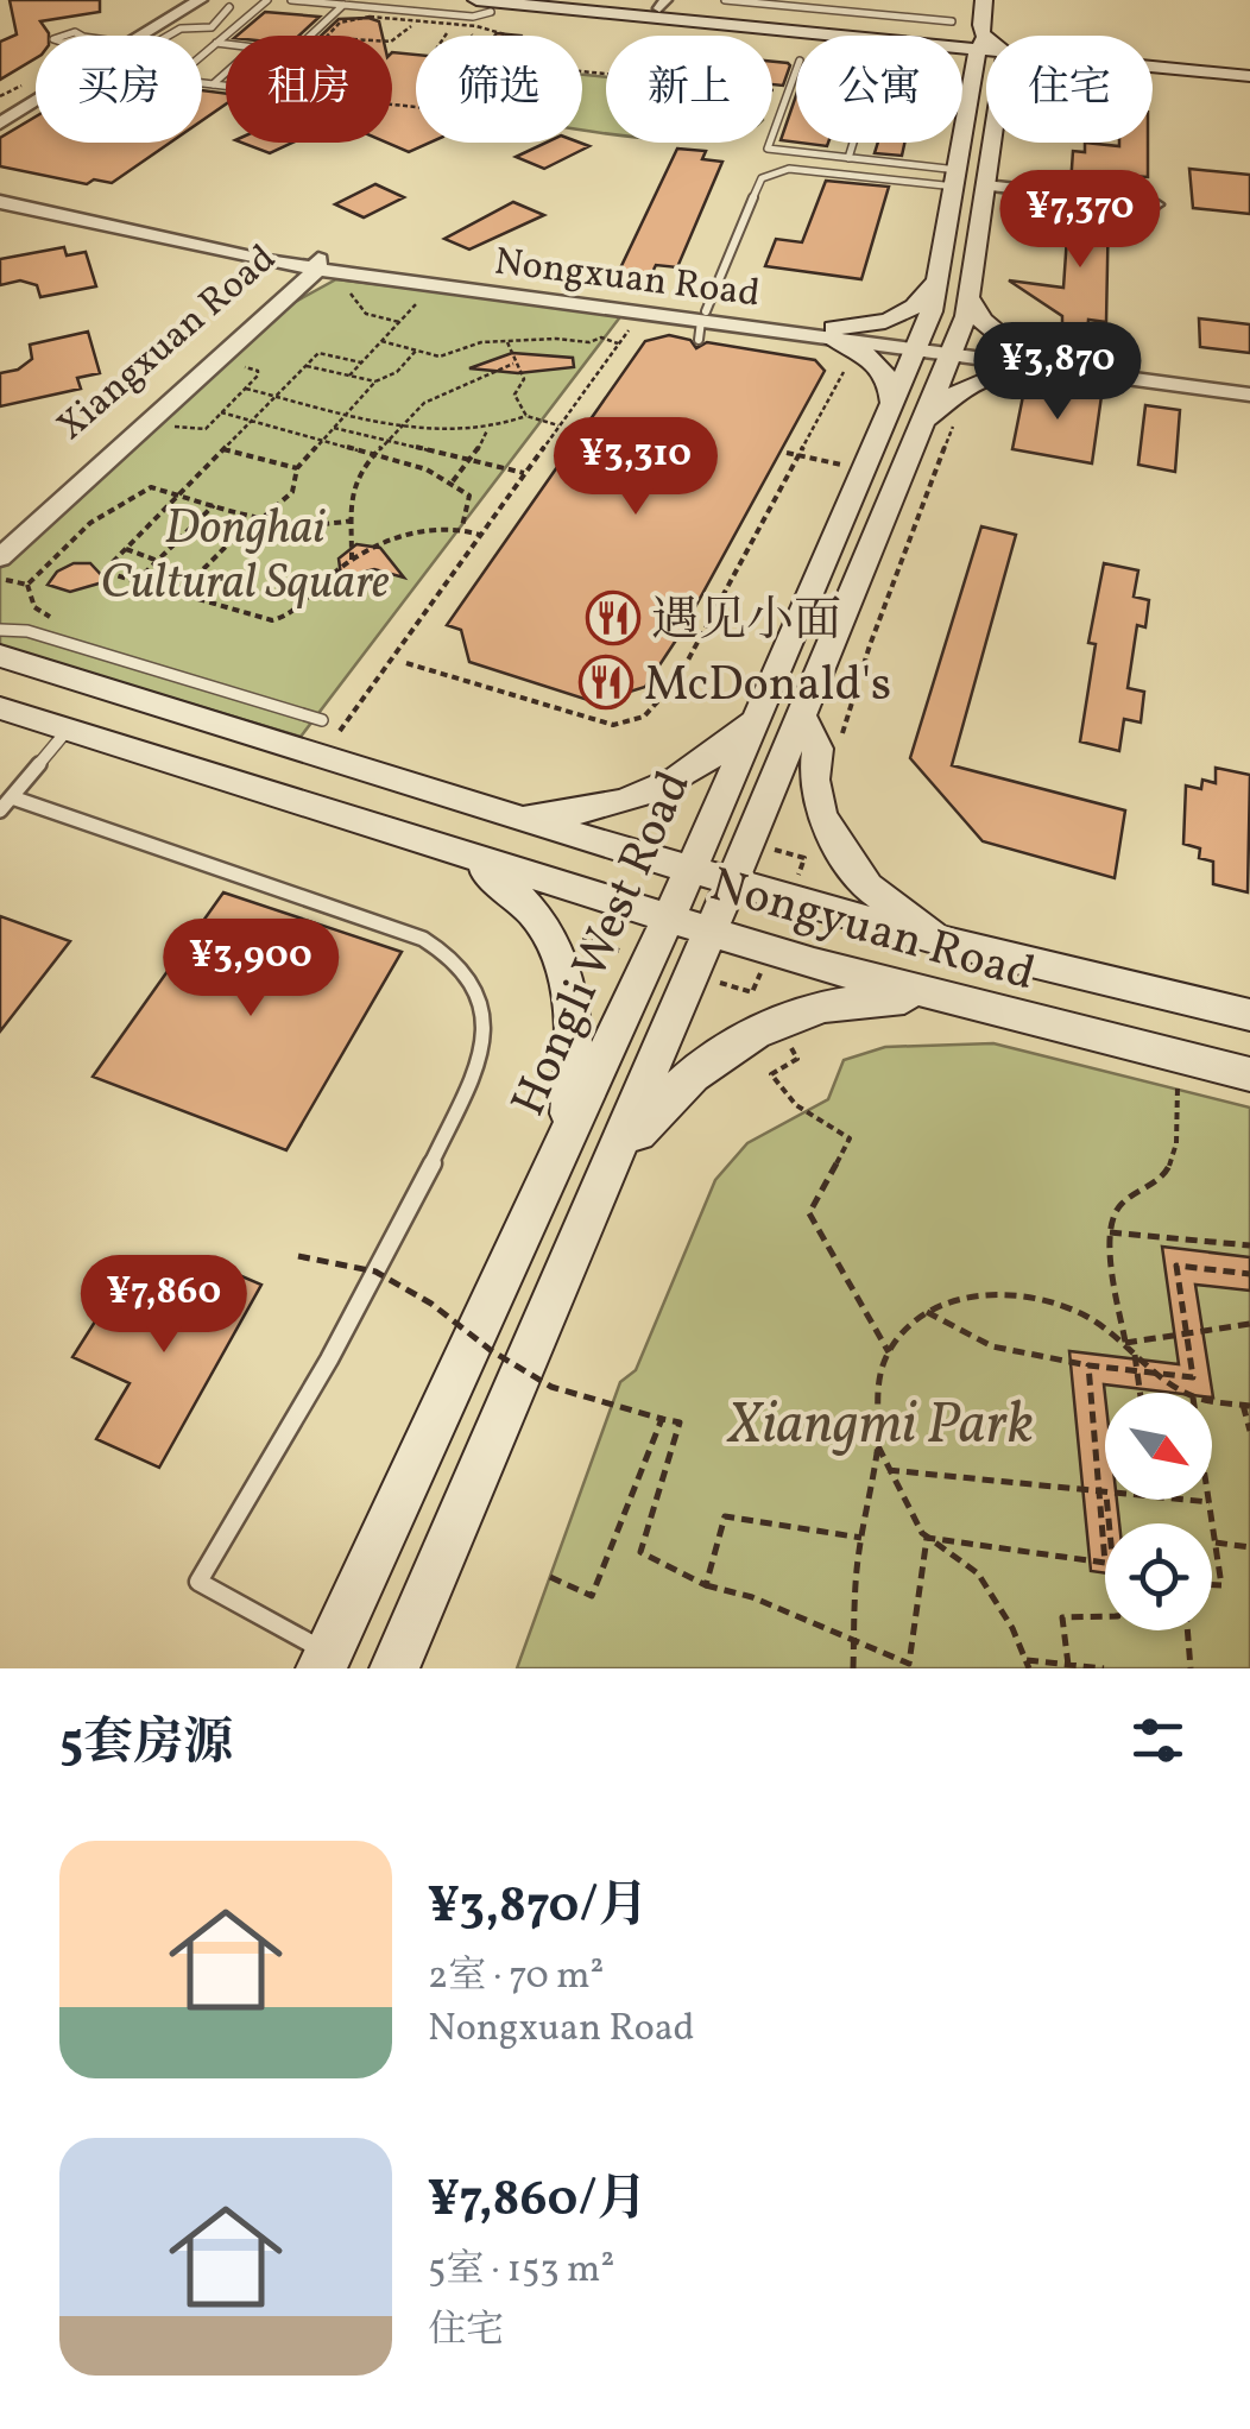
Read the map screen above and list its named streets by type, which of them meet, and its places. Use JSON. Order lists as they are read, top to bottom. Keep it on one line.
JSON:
{"streets":{"main road":["Nongyuan Road","Hongli West Road"],"street":["Nongxuan Road","Xiangxuan Road"]},"crossings":[["Nongxuan Road","Xiangxuan Road"],["Nongxuan Road","Hongli West Road"],["Nongyuan Road","Hongli West Road"]],"parks":["Donghai Cultural Square","Xiangmi Park"],"places":{"restaurant":["遇见小面","McDonald's"]},"north":"bottom right","page":{"chip":["买房","租房","筛选","新上","公寓","住宅"],"price":["¥7,370","¥3,870","¥3,310","¥3,900","¥7,860"],"heading":"5套房源","list":[{"name":"¥3,870/月","note":"2室 · 70 m² · Nongxuan Road"},{"name":"¥7,860/月","note":"5室 · 153 m² · 住宅"}]}}
